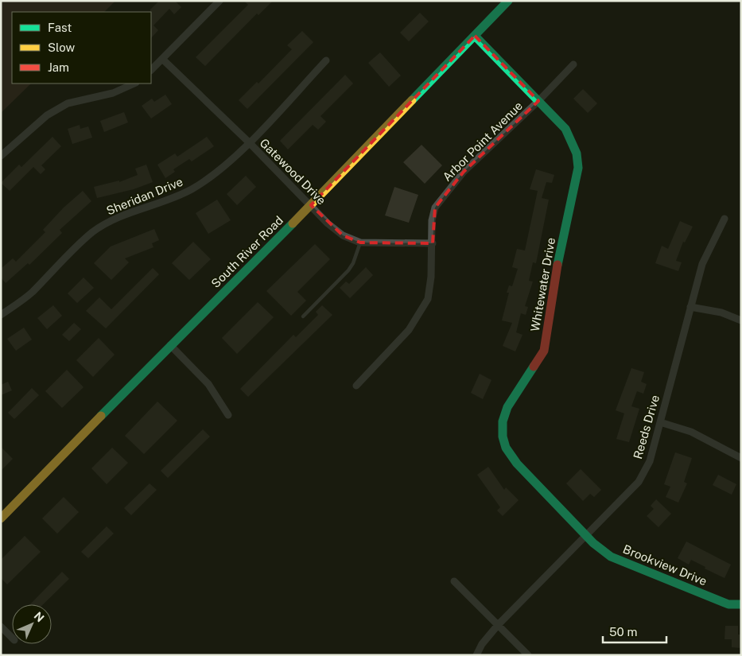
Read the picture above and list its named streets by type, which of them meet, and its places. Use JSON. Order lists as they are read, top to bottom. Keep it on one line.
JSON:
{"streets":{"street":["Arbor Point Avenue","Gatewood Drive","Sheridan Drive","South River Road","Whitewater Drive","Reeds Drive","Brookview Drive"]},"crossings":[["Arbor Point Avenue","Gatewood Drive"],["Arbor Point Avenue","Whitewater Drive"],["Gatewood Drive","Sheridan Drive"],["Gatewood Drive","South River Road"],["South River Road","Whitewater Drive"],["Whitewater Drive","Reeds Drive"],["Whitewater Drive","Brookview Drive"],["Reeds Drive","Brookview Drive"]],"legend":["Fast","Slow","Jam"],"scale_bar":"50 m","north":"top right"}
